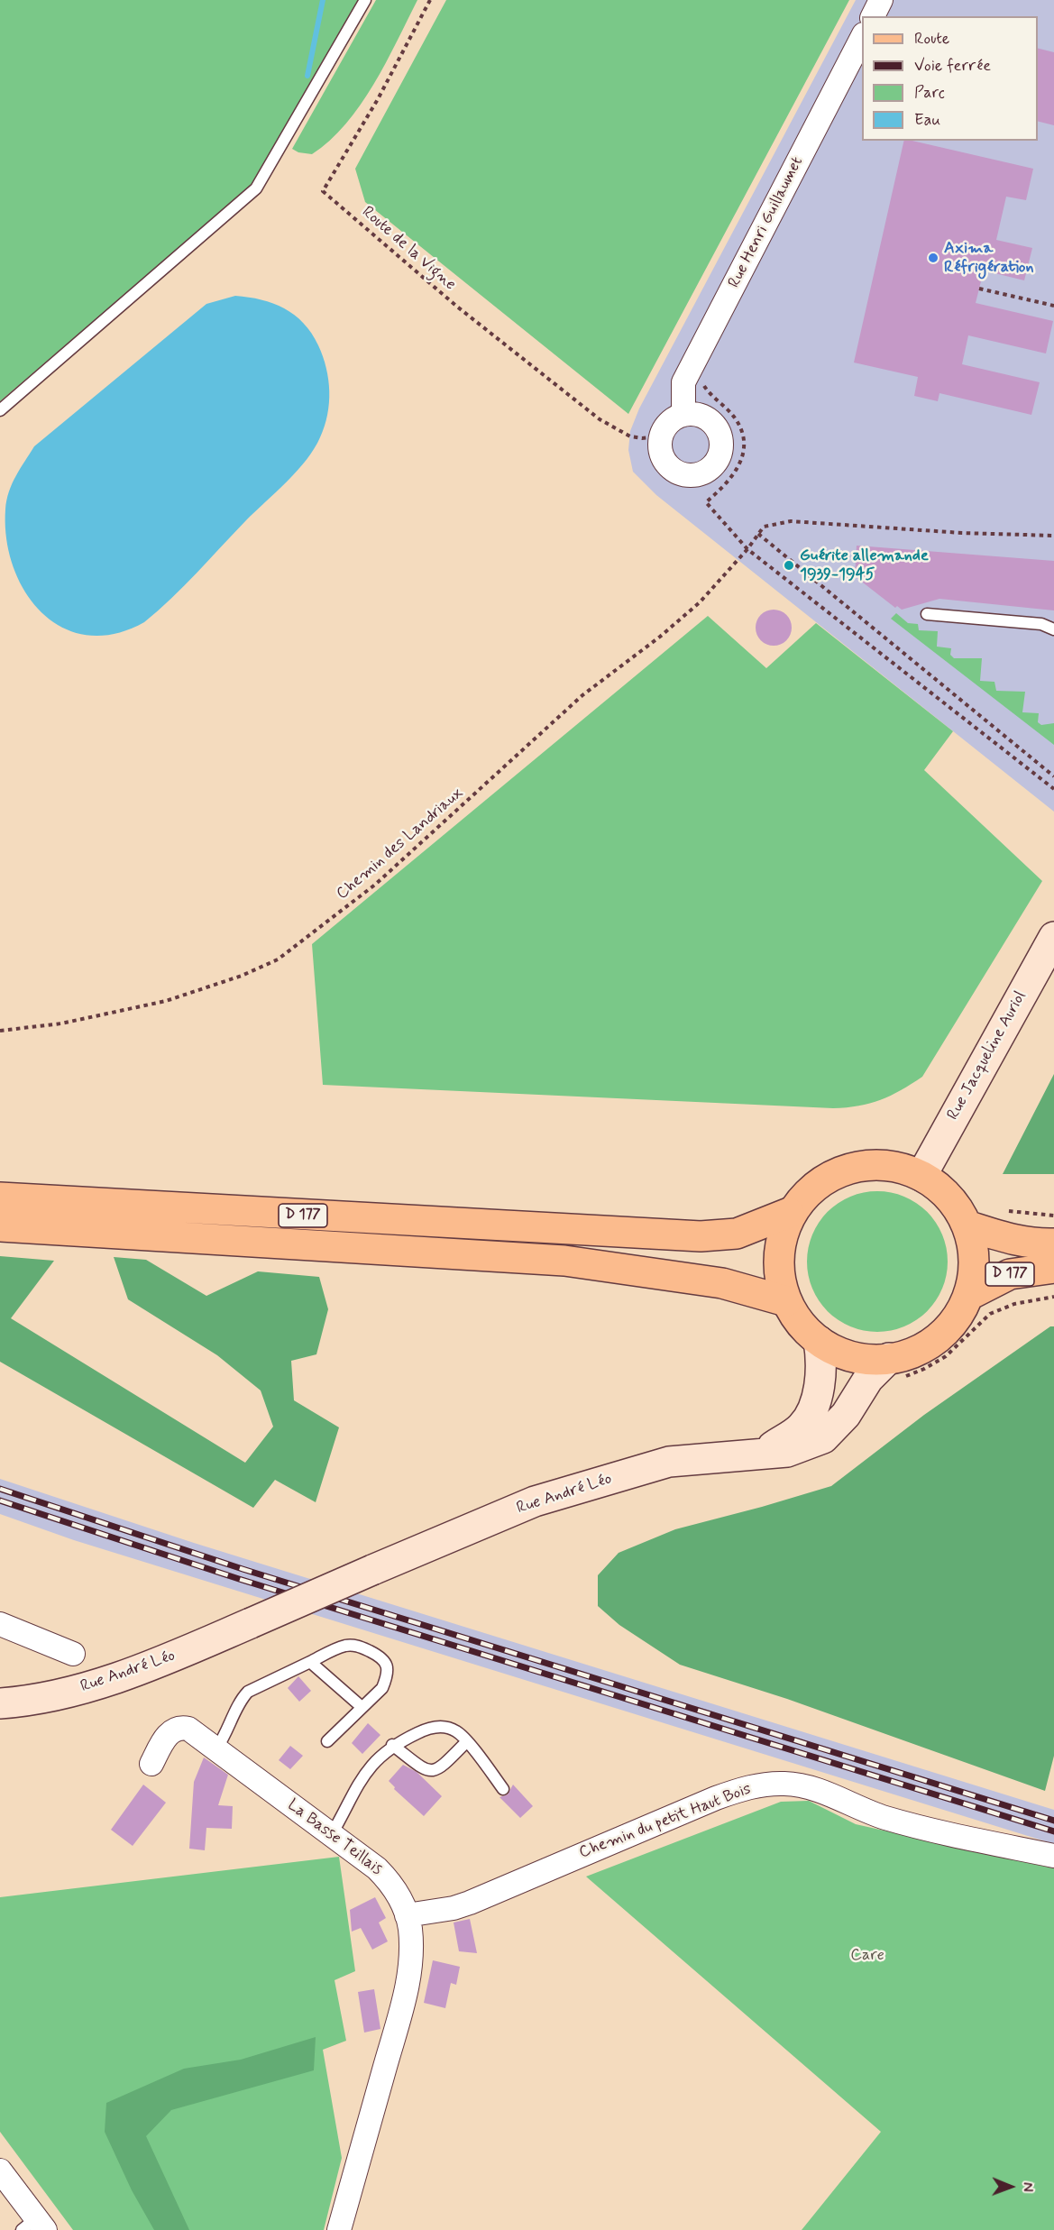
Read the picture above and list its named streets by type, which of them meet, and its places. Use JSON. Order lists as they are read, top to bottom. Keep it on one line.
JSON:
{"streets":{"main road":["D 177"],"street":["Rue Henri Guillaumet","Rue Jacqueline Auriol","Rue André Léo","Chemin du petit Haut Bois","La Basse Teillais"],"path":["Route de la Vigne","Chemin des Landriaux"]},"crossings":[["Rue Henri Guillaumet","Route de la Vigne"],["Chemin du petit Haut Bois","La Basse Teillais"]],"parks":["Care"],"places":["Axima Réfrigération","Guérite allemande 1939-1945"],"legend":["Route","Voie ferrée","Parc","Eau"],"north":"right"}
